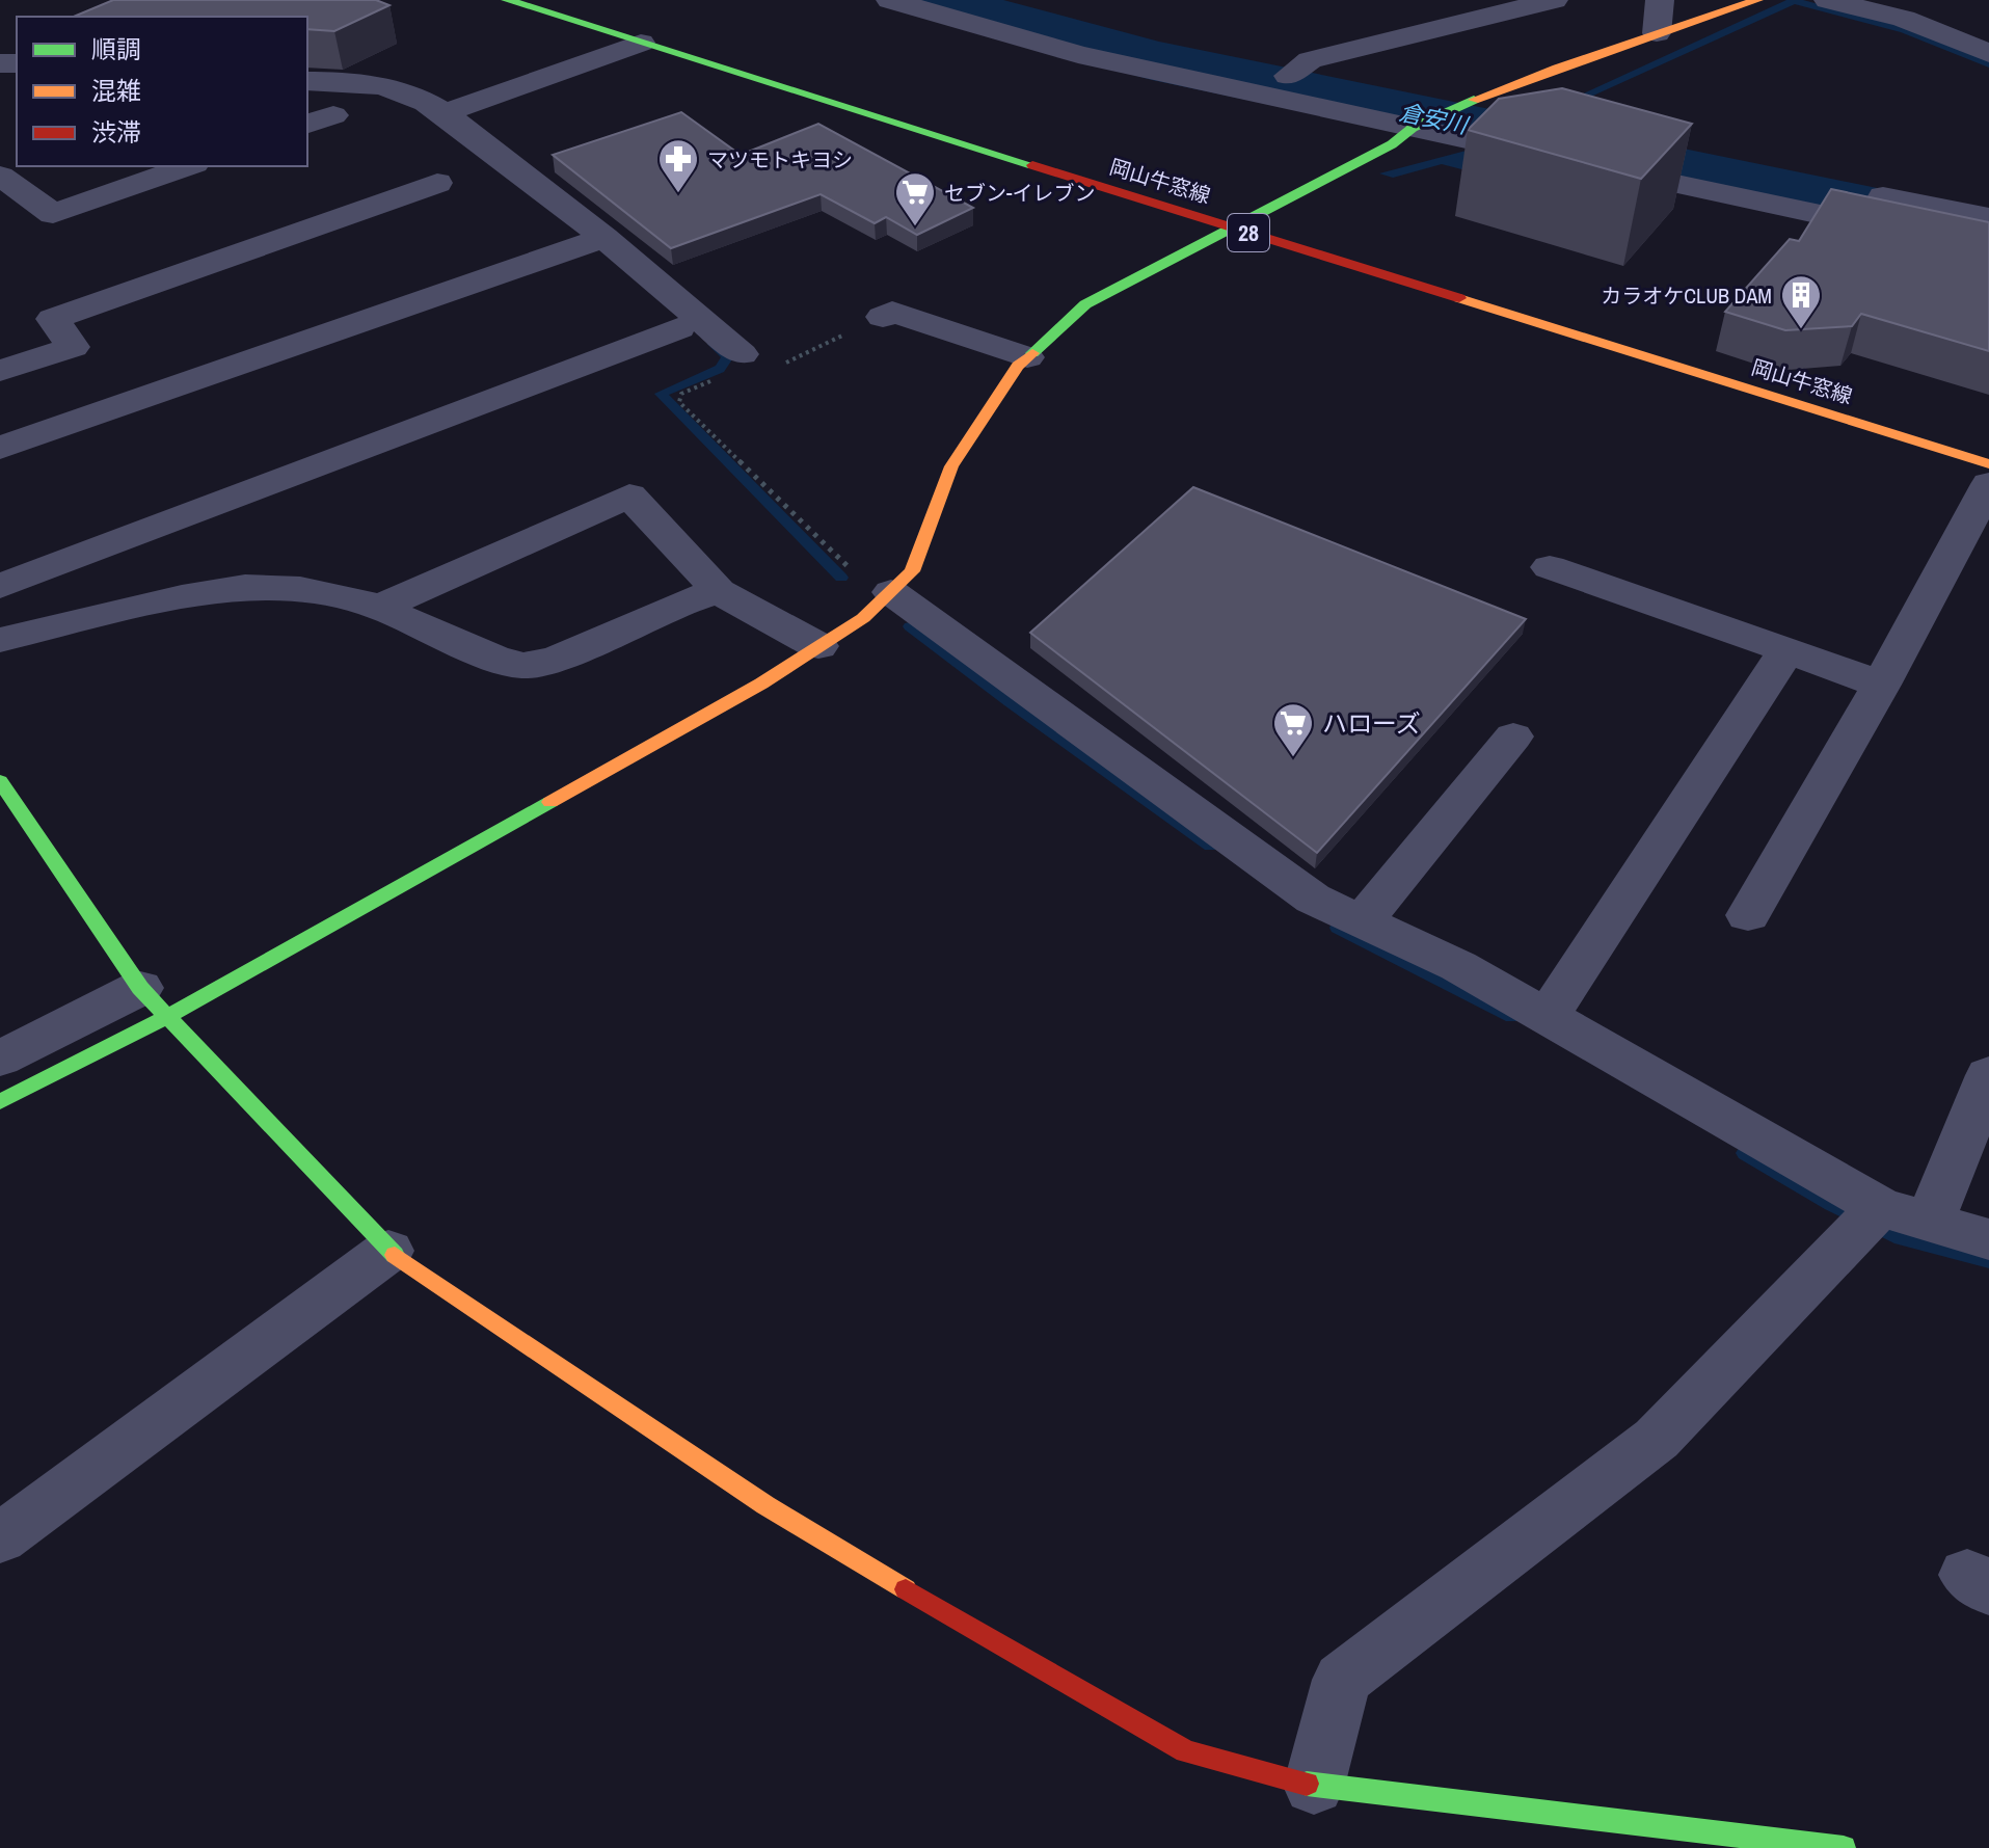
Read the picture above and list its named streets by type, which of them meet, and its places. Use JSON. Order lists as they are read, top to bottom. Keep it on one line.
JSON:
{"streets":{"street":["岡山牛窓線","28"]},"water":["倉安川"],"places":{"pharmacy":["マツモトキヨシ"],"supermarket":["セブン-イレブン","ハローズ"],"building":["カラオケCLUB DAM"]},"legend":["順調","混雑","渋滞"]}
